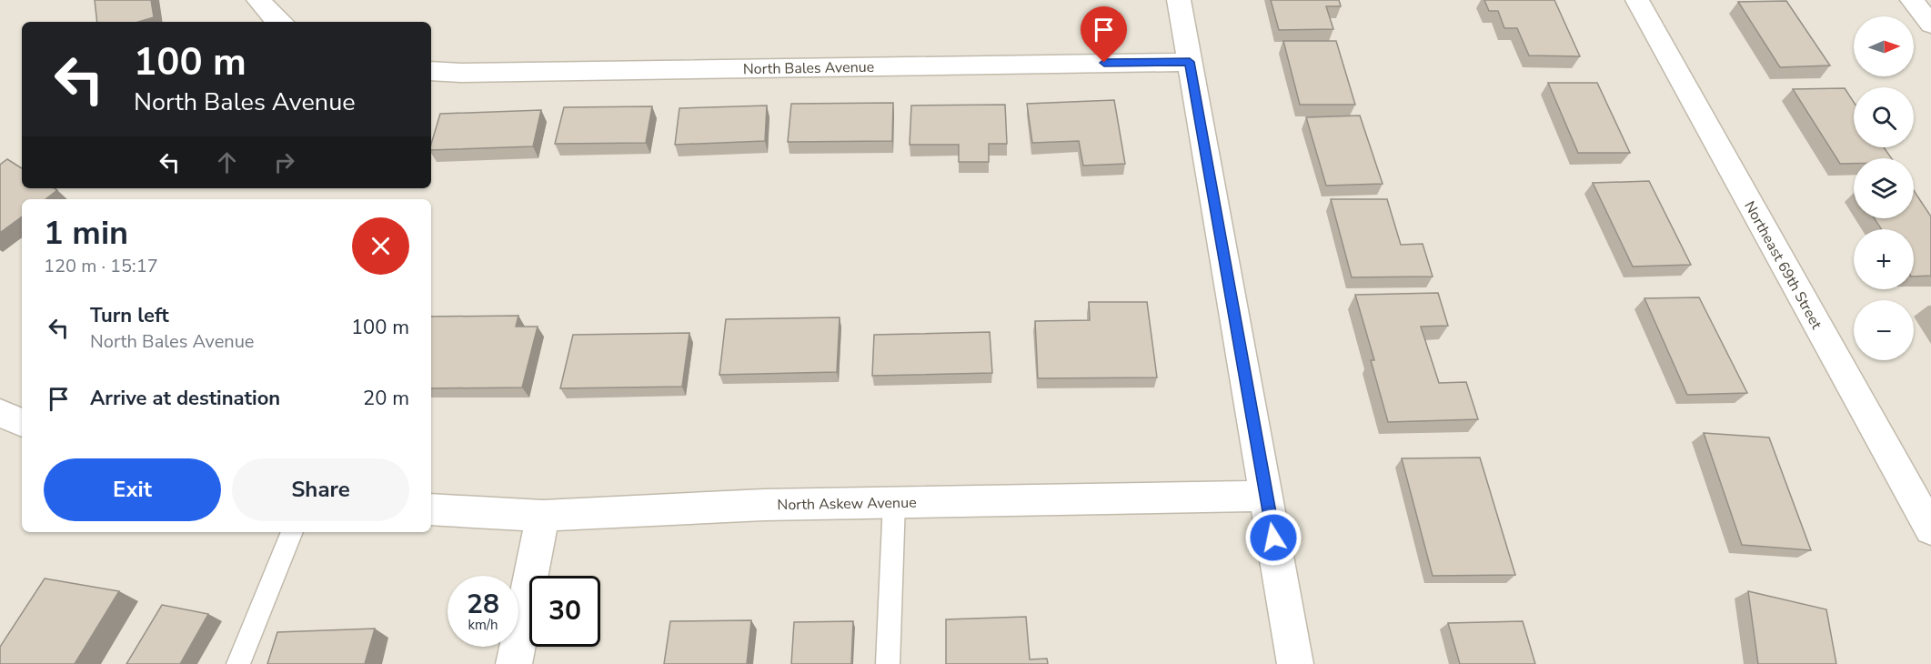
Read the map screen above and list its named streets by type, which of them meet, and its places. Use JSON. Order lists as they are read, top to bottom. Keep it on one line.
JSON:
{"streets":{"street":["North Bales Avenue","Northeast 69th Street","North Askew Avenue"]},"north":"right","page":{"map_buttons":["+","−"],"turn":["100 m","North Bales Avenue"],"heading":["1 min","120 m · 15:17"],"list":[{"name":"Turn left","note":"North Bales Avenue","value":"100 m"},{"name":"Arrive at destination","value":"20 m"}],"buttons":["Exit","Share"],"speed":"28 km/h","limit":"30"}}
